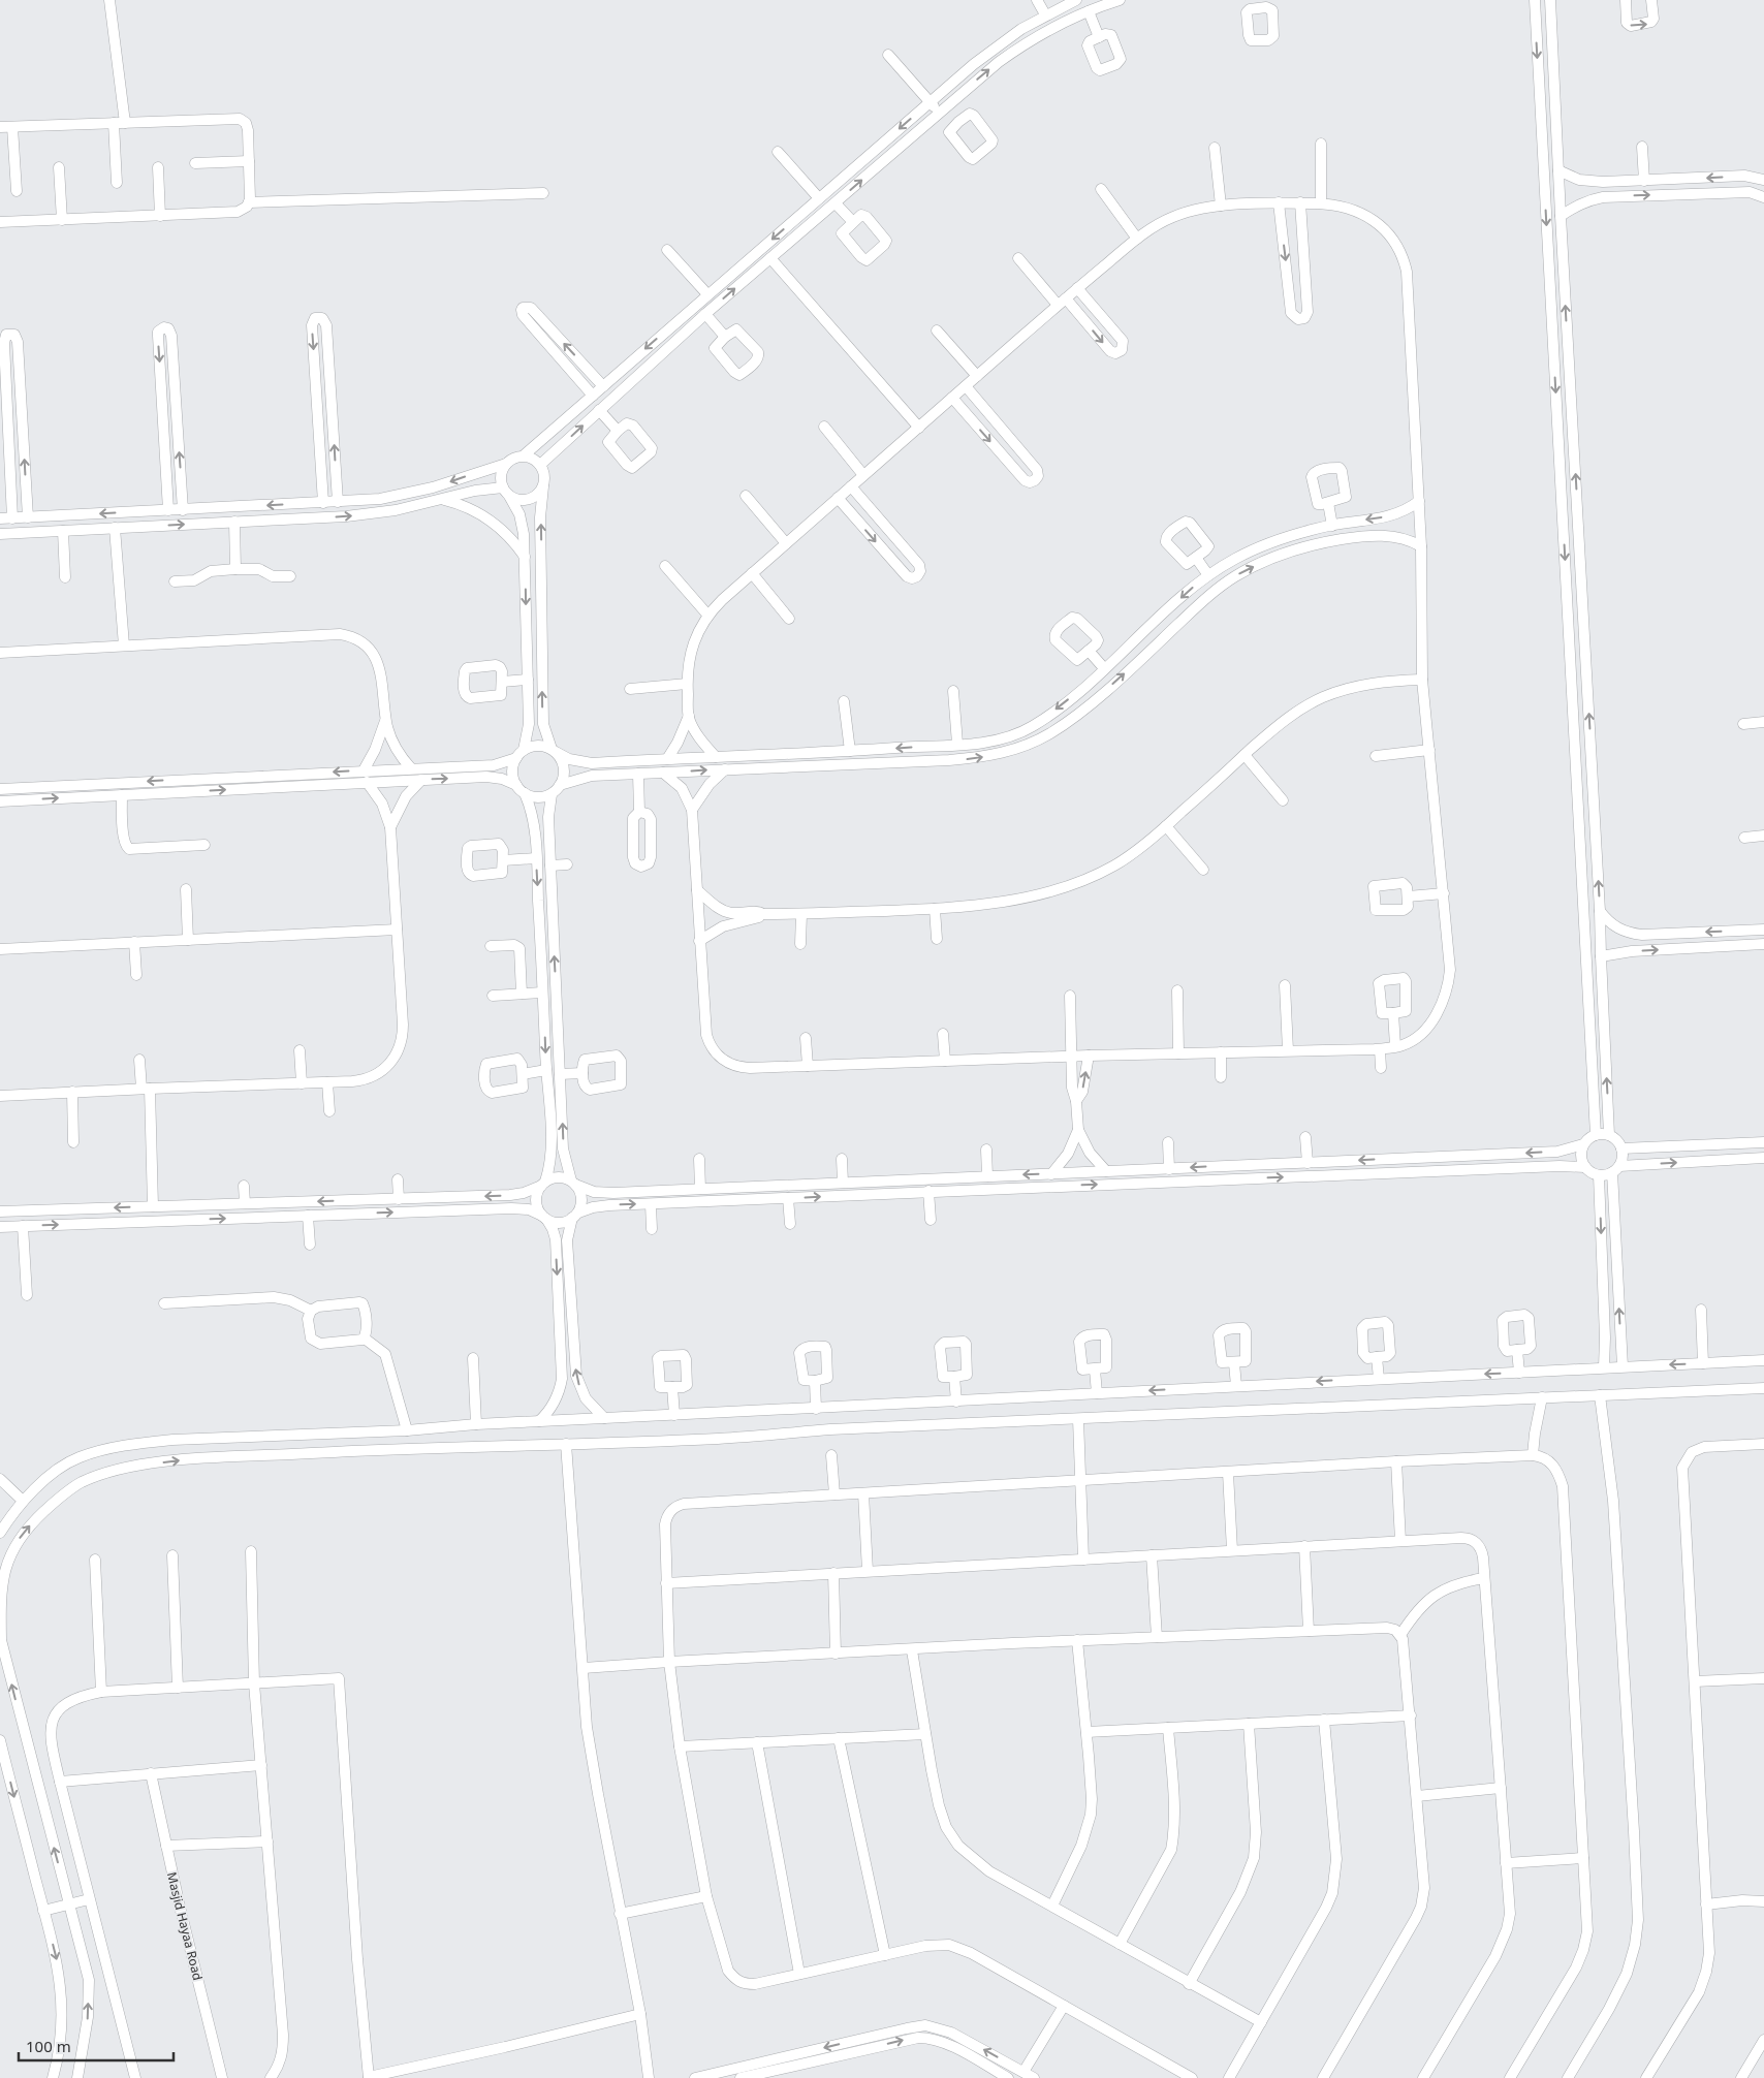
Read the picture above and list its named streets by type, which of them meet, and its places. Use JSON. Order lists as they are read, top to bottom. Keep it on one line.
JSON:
{"streets":{"street":["Masjid Hayaa Road"]},"scale_bar":"100 m"}
